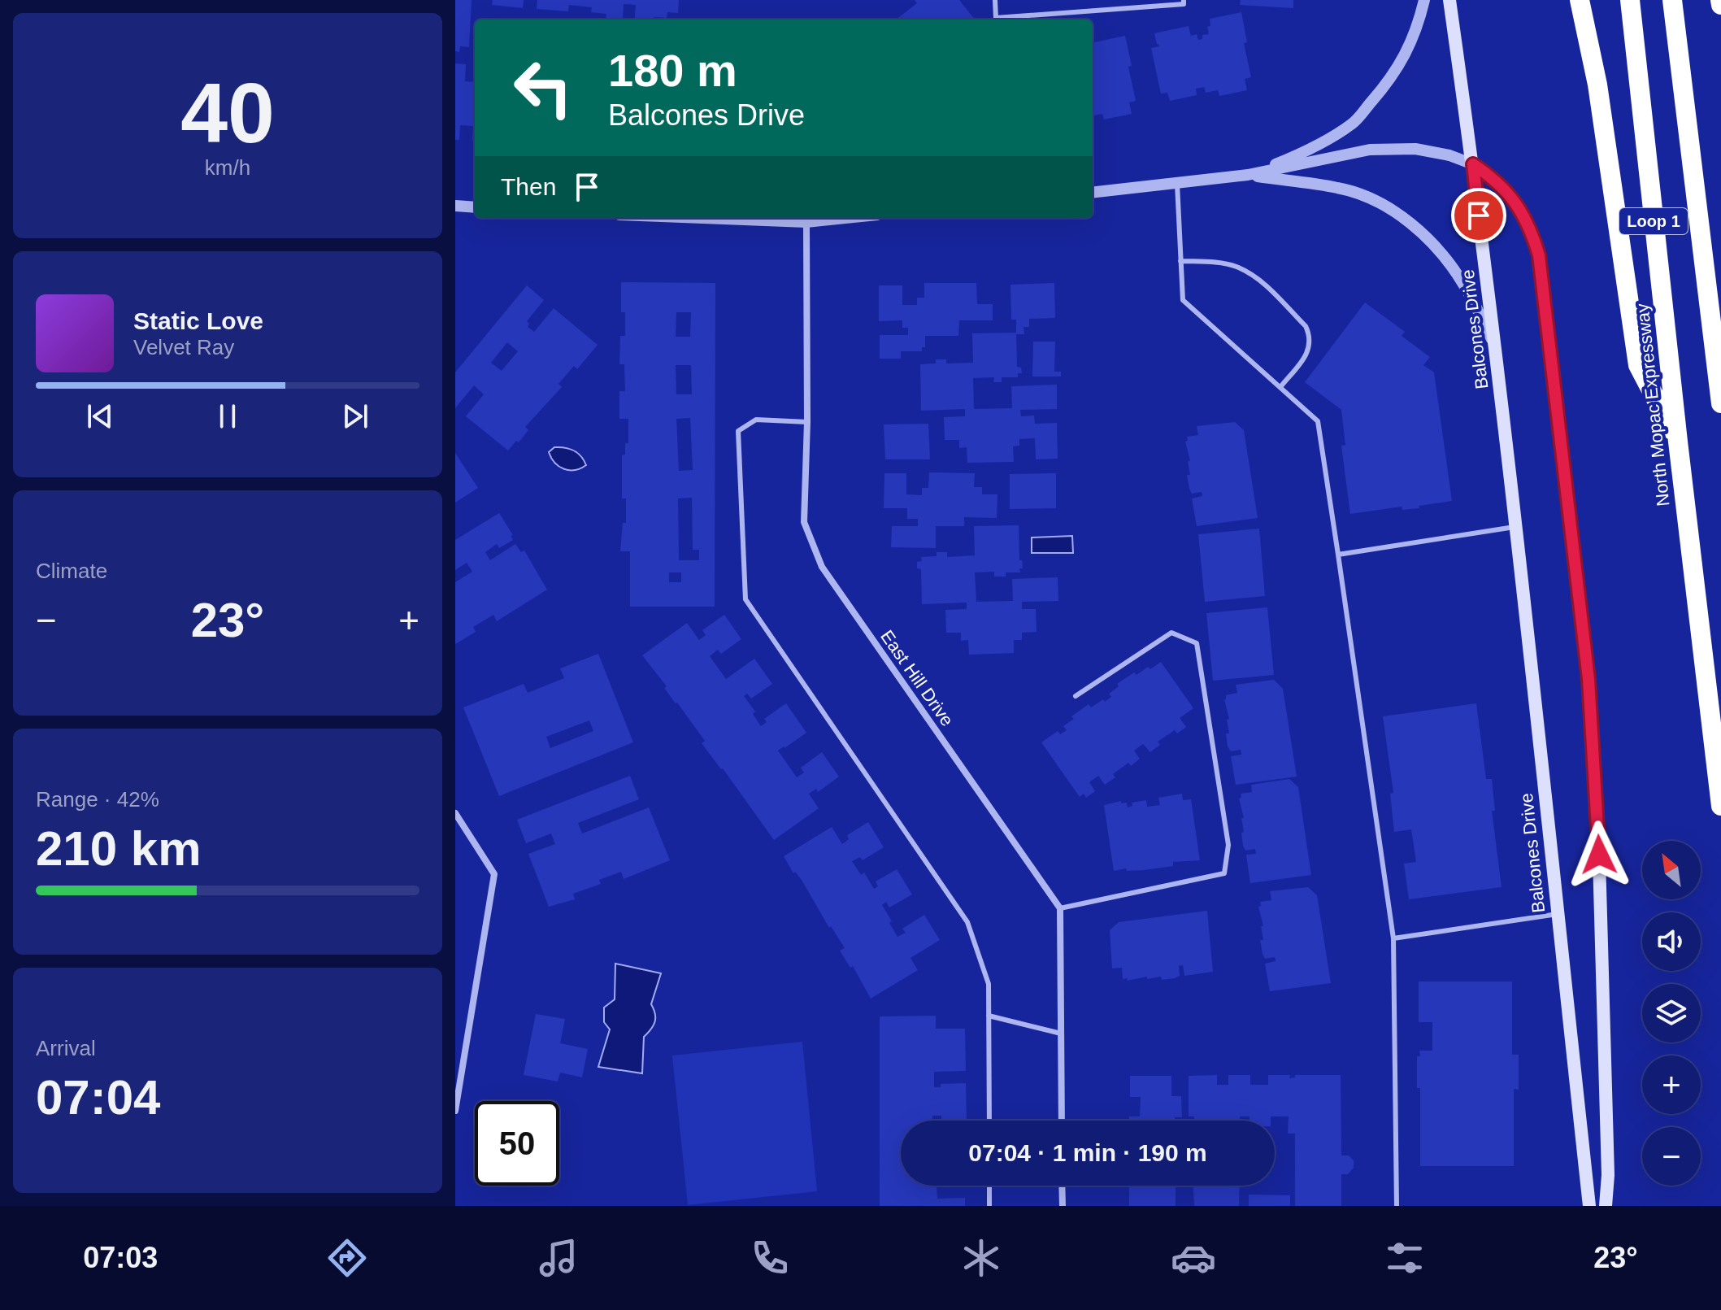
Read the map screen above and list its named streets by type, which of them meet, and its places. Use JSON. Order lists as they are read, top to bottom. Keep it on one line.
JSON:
{"streets":{"highway":["Loop 1","North Mopac Expressway"],"main road":["Balcones Drive"],"street":["East Hill Drive"]},"north":"top left","page":{"tile":[["40","km/h"],"Climate",["Range · 42%","210 km"],["Arrival","07:04"]],"turn":["180 m","Balcones Drive"],"then":"Then","song":["Static Love","Velvet Ray"],"heat":["−","23°","+"],"map_buttons":["+","−"],"limit":"50","trip":"07:04 · 1 min · 190 m","tabs":["07:03","23°"]}}
